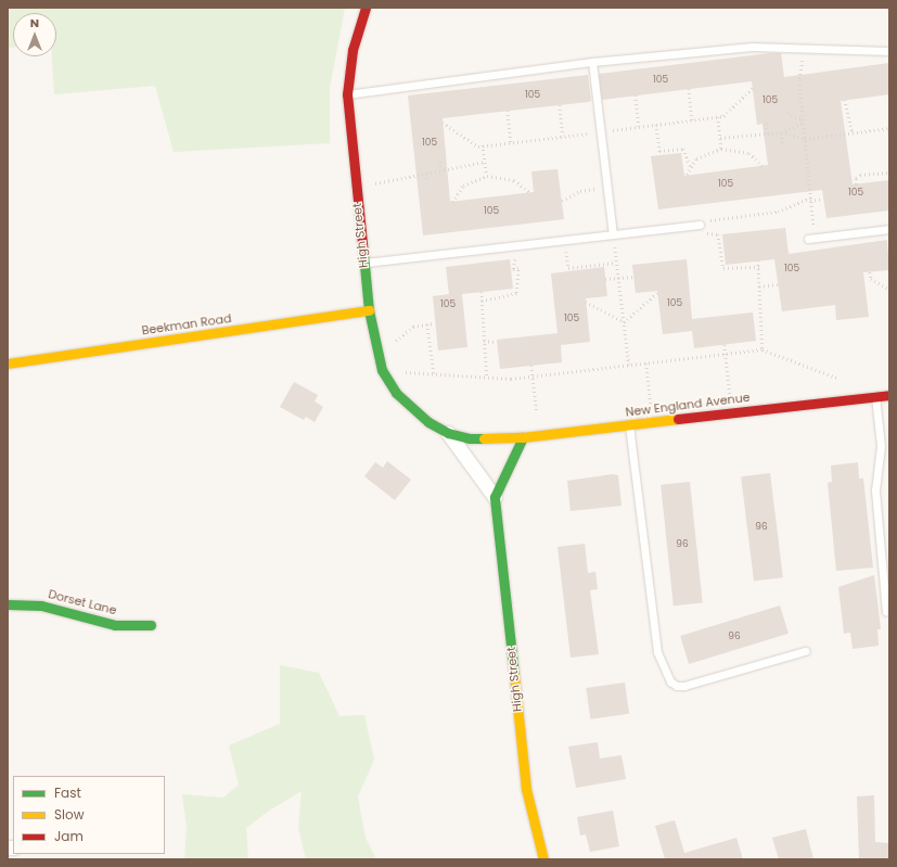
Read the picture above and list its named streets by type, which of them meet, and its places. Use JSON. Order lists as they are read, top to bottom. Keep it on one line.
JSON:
{"streets":{"street":["High Street","Beekman Road","New England Avenue","Dorset Lane"]},"crossings":[["High Street","Beekman Road"],["High Street","New England Avenue"]],"house_numbers":["105","105","105","105","105","105","105","105","105","105","105","96","96","96"],"legend":["Fast","Slow","Jam"],"north":"top"}
